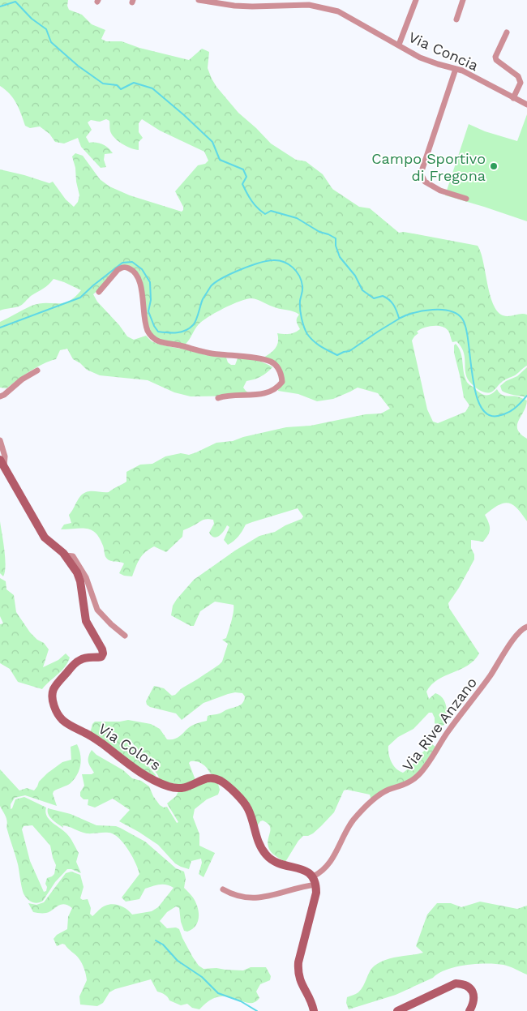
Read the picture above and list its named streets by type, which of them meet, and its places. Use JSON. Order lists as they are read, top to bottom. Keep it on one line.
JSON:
{"streets":{"street":["Via Concia","Via Rive Anzano","Via Colors"]},"crossings":[["Via Rive Anzano","Via Colors"]],"places":["Campo Sportivo di Fregona"]}
